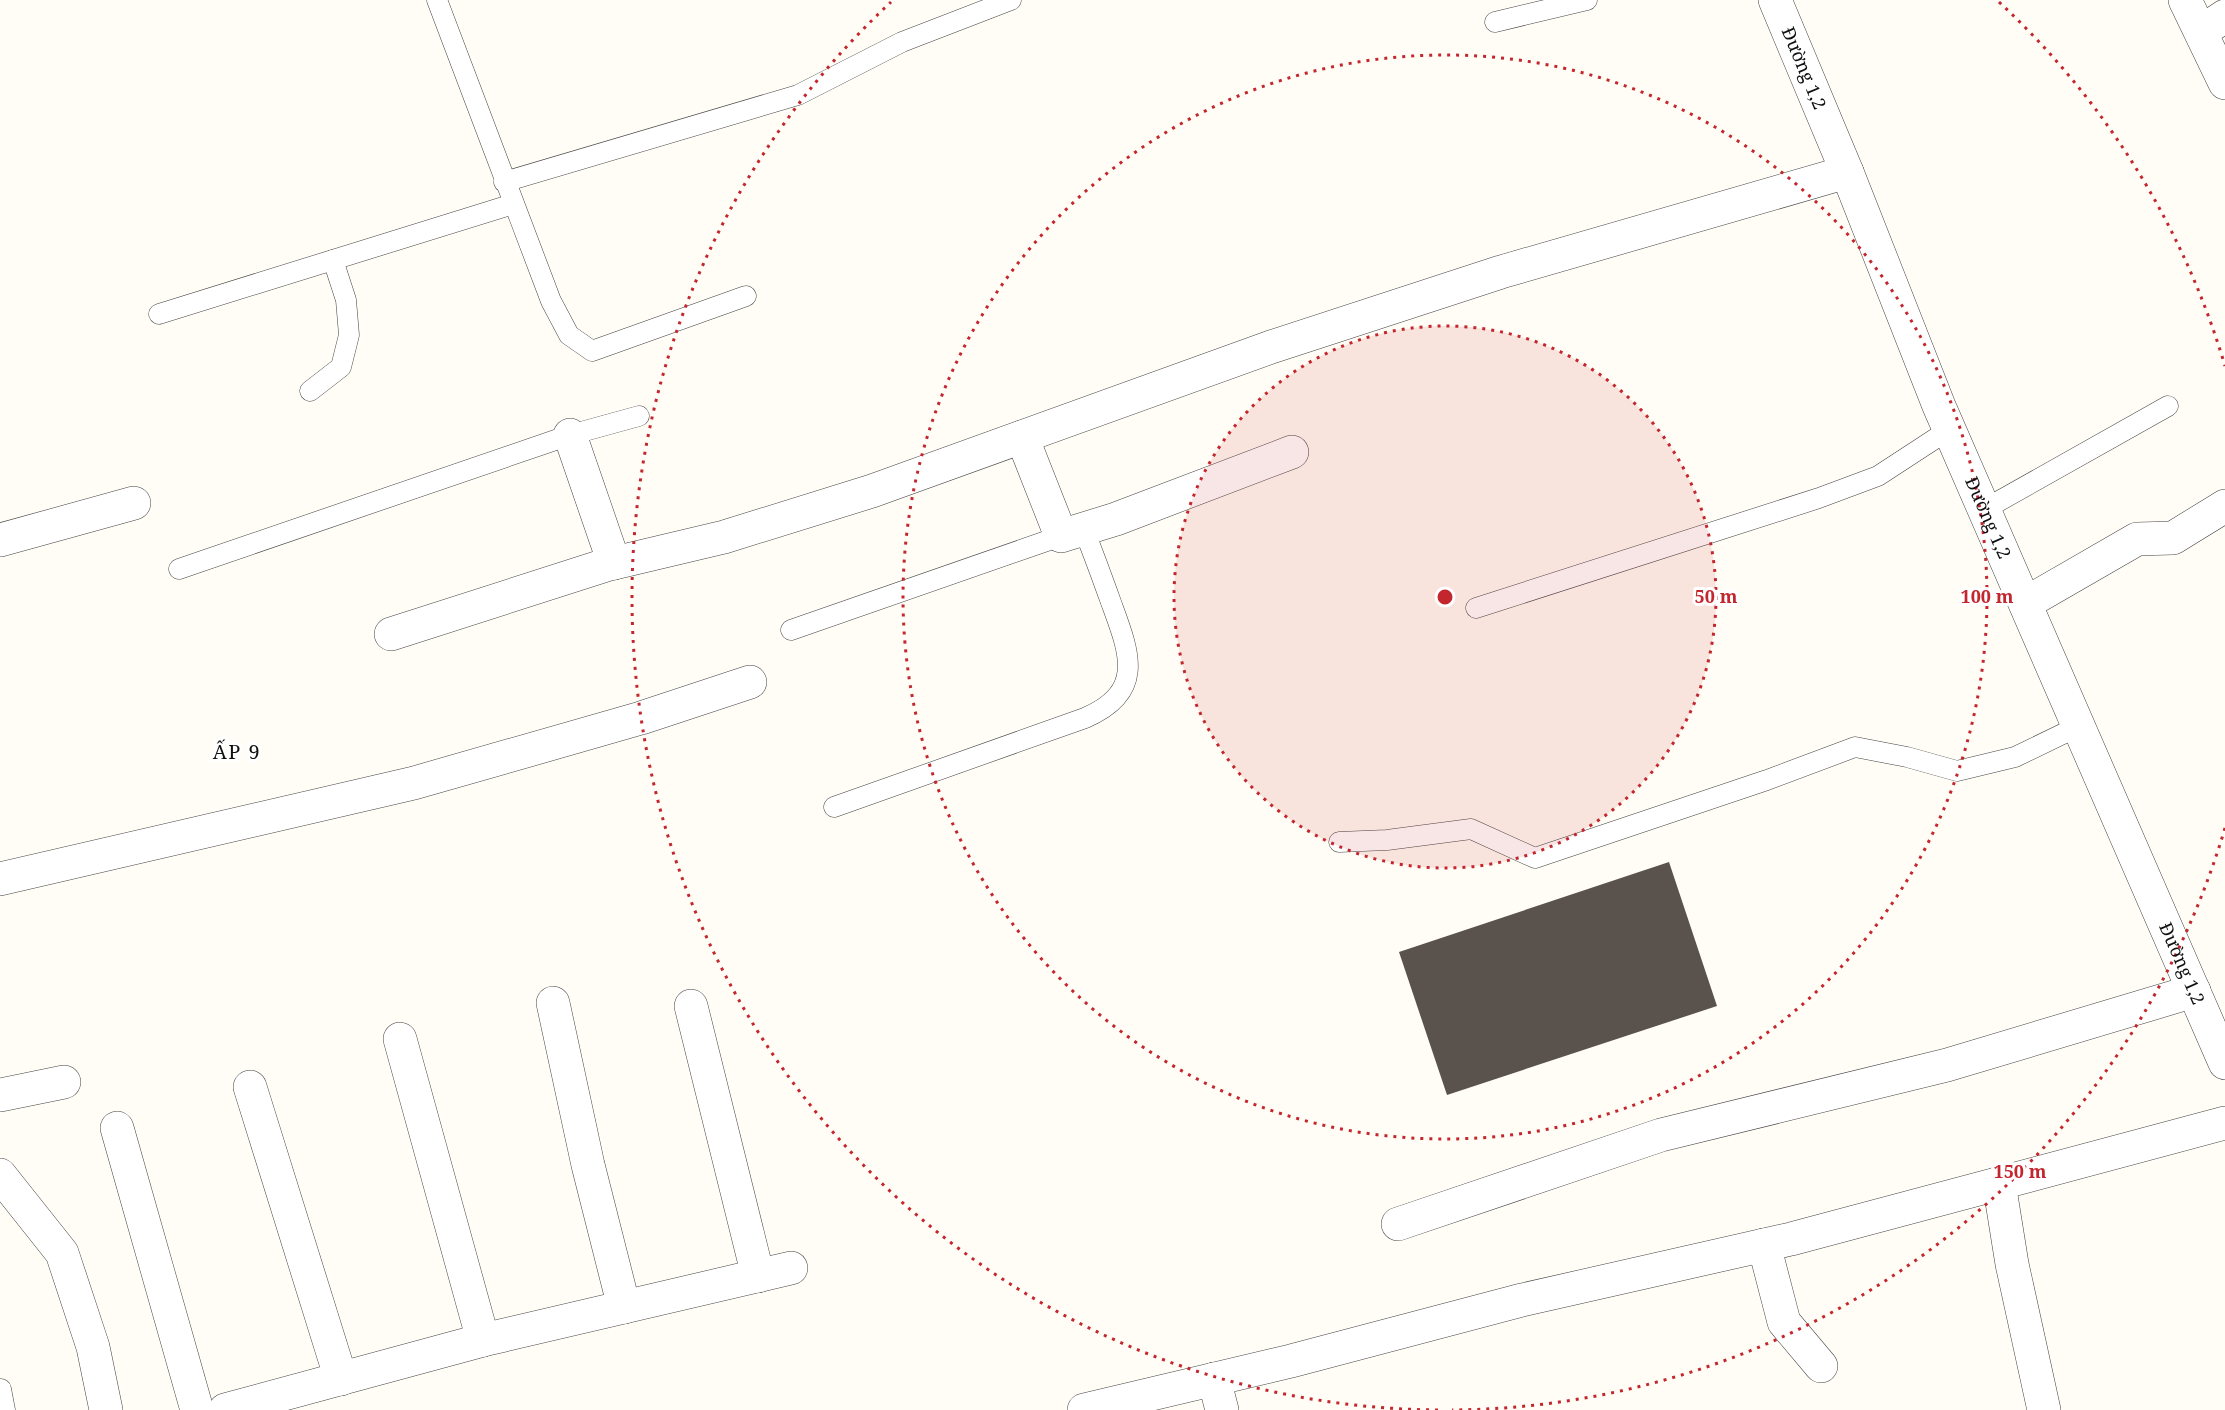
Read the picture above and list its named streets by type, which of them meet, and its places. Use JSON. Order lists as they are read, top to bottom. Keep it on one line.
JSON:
{"streets":{"street":["Đường 1,2"]},"districts":["ẤP 9"],"rings":["50 m","100 m","150 m"]}
